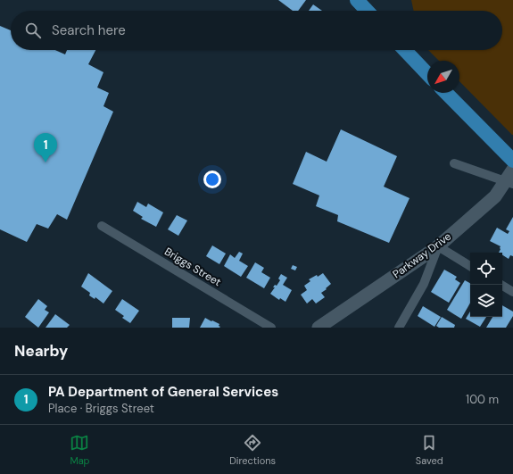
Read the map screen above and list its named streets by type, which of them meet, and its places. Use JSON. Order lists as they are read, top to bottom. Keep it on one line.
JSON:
{"streets":{"street":["Parkway Drive","Briggs Street"]},"north":"bottom left","page":{"search":"Search here","pins":"1","heading":"Nearby","list":[{"mark":"1","name":"PA Department of General Services","note":"Place · Briggs Street","value":"100 m"}],"nav":["Map","Directions","Saved"]}}
